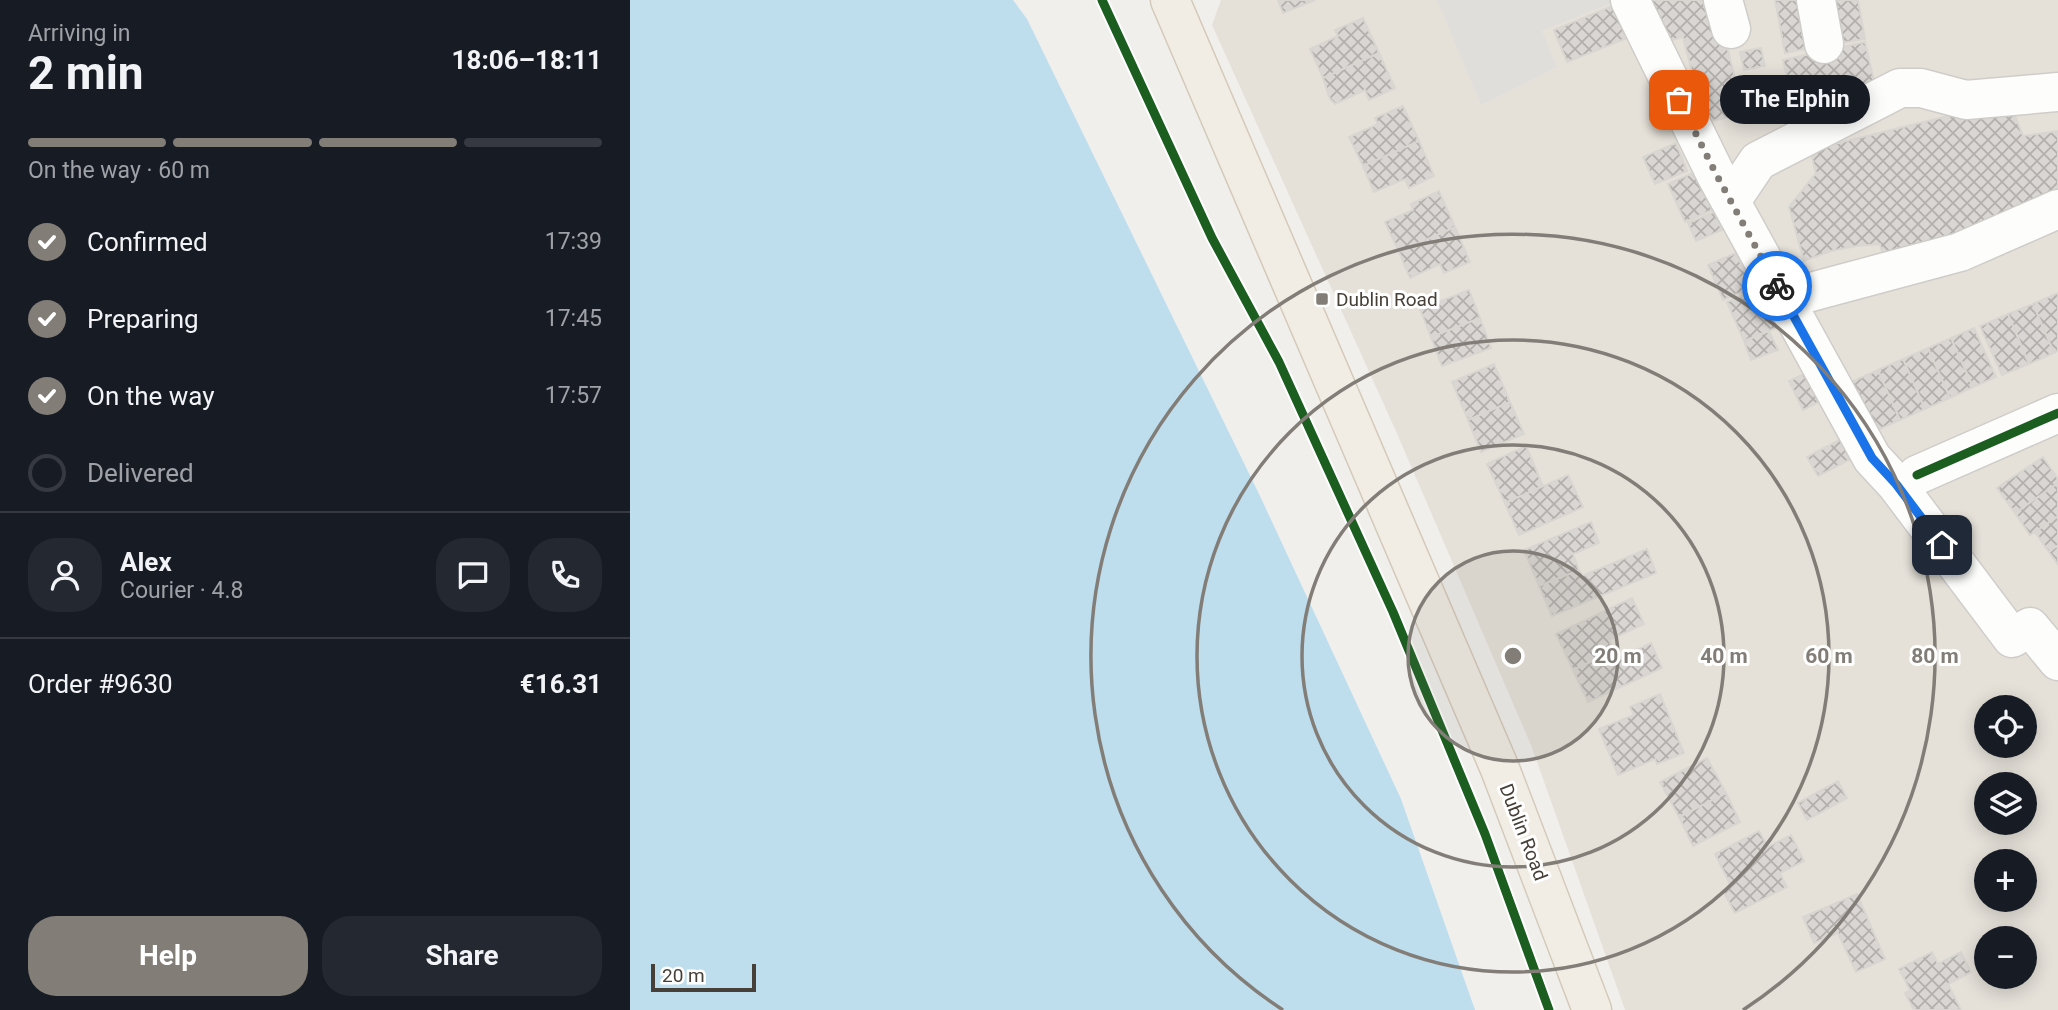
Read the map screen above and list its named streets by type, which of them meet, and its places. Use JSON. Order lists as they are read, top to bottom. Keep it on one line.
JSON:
{"streets":{"main road":["Dublin Road"]},"places":{"other":["The Elphin"],"transit":["Dublin Road"]},"scale_bar":"20 m","page":{"heading":["2 min","Arriving in","18:06–18:11"],"panel":["Alex","Courier · 4.8","Order #9630","€16.31"],"bubble":"The Elphin","bar":"On the way · 60 m","list":[["Confirmed","17:39"],["Preparing","17:45"],["On the way","17:57"],"Delivered"],"map_buttons":["+","−"],"buttons":["Help","Share"],"scale":"20 m"},"rings":["20 m","40 m","60 m","80 m"]}
